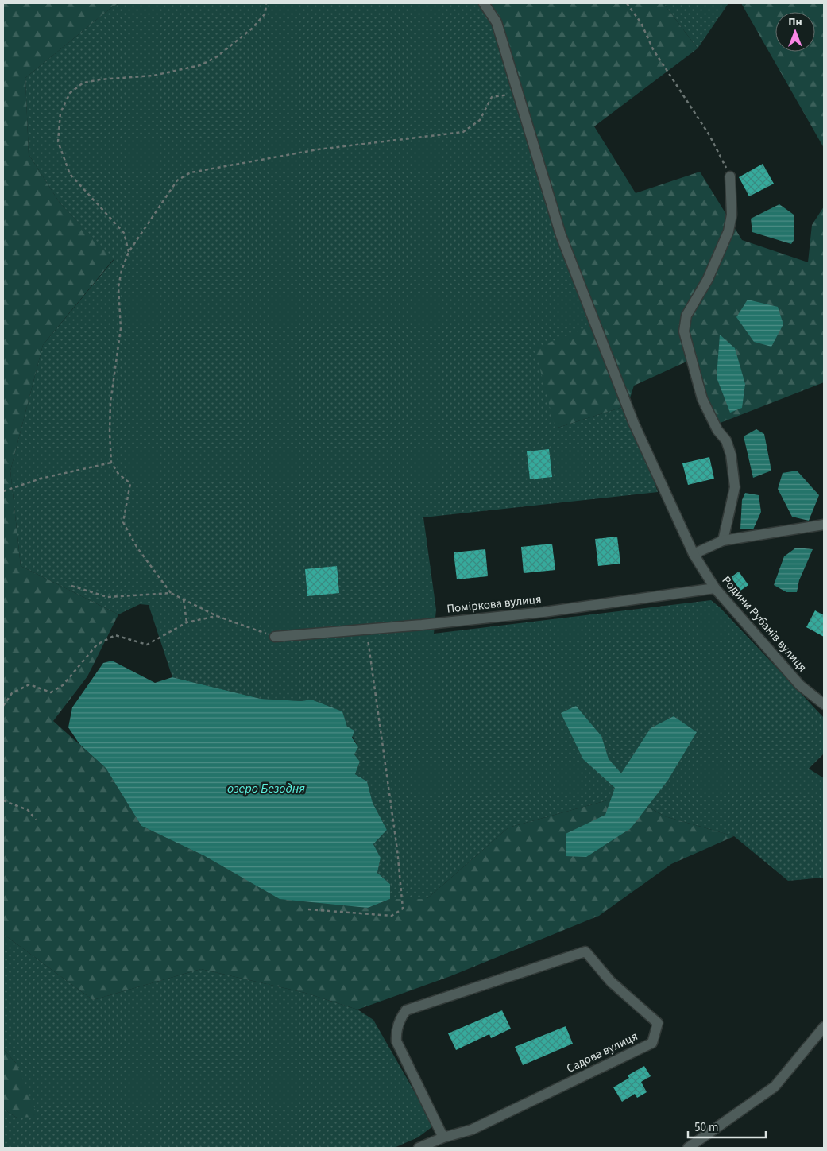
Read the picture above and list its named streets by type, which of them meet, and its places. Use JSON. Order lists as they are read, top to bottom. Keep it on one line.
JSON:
{"streets":{"street":["Поміркова вулиця","Родини Рубанів вулиця","Садова вулиця"]},"crossings":[["Поміркова вулиця","Родини Рубанів вулиця"]],"water":["озеро Безодня"],"scale_bar":"50 m","north":"top"}
